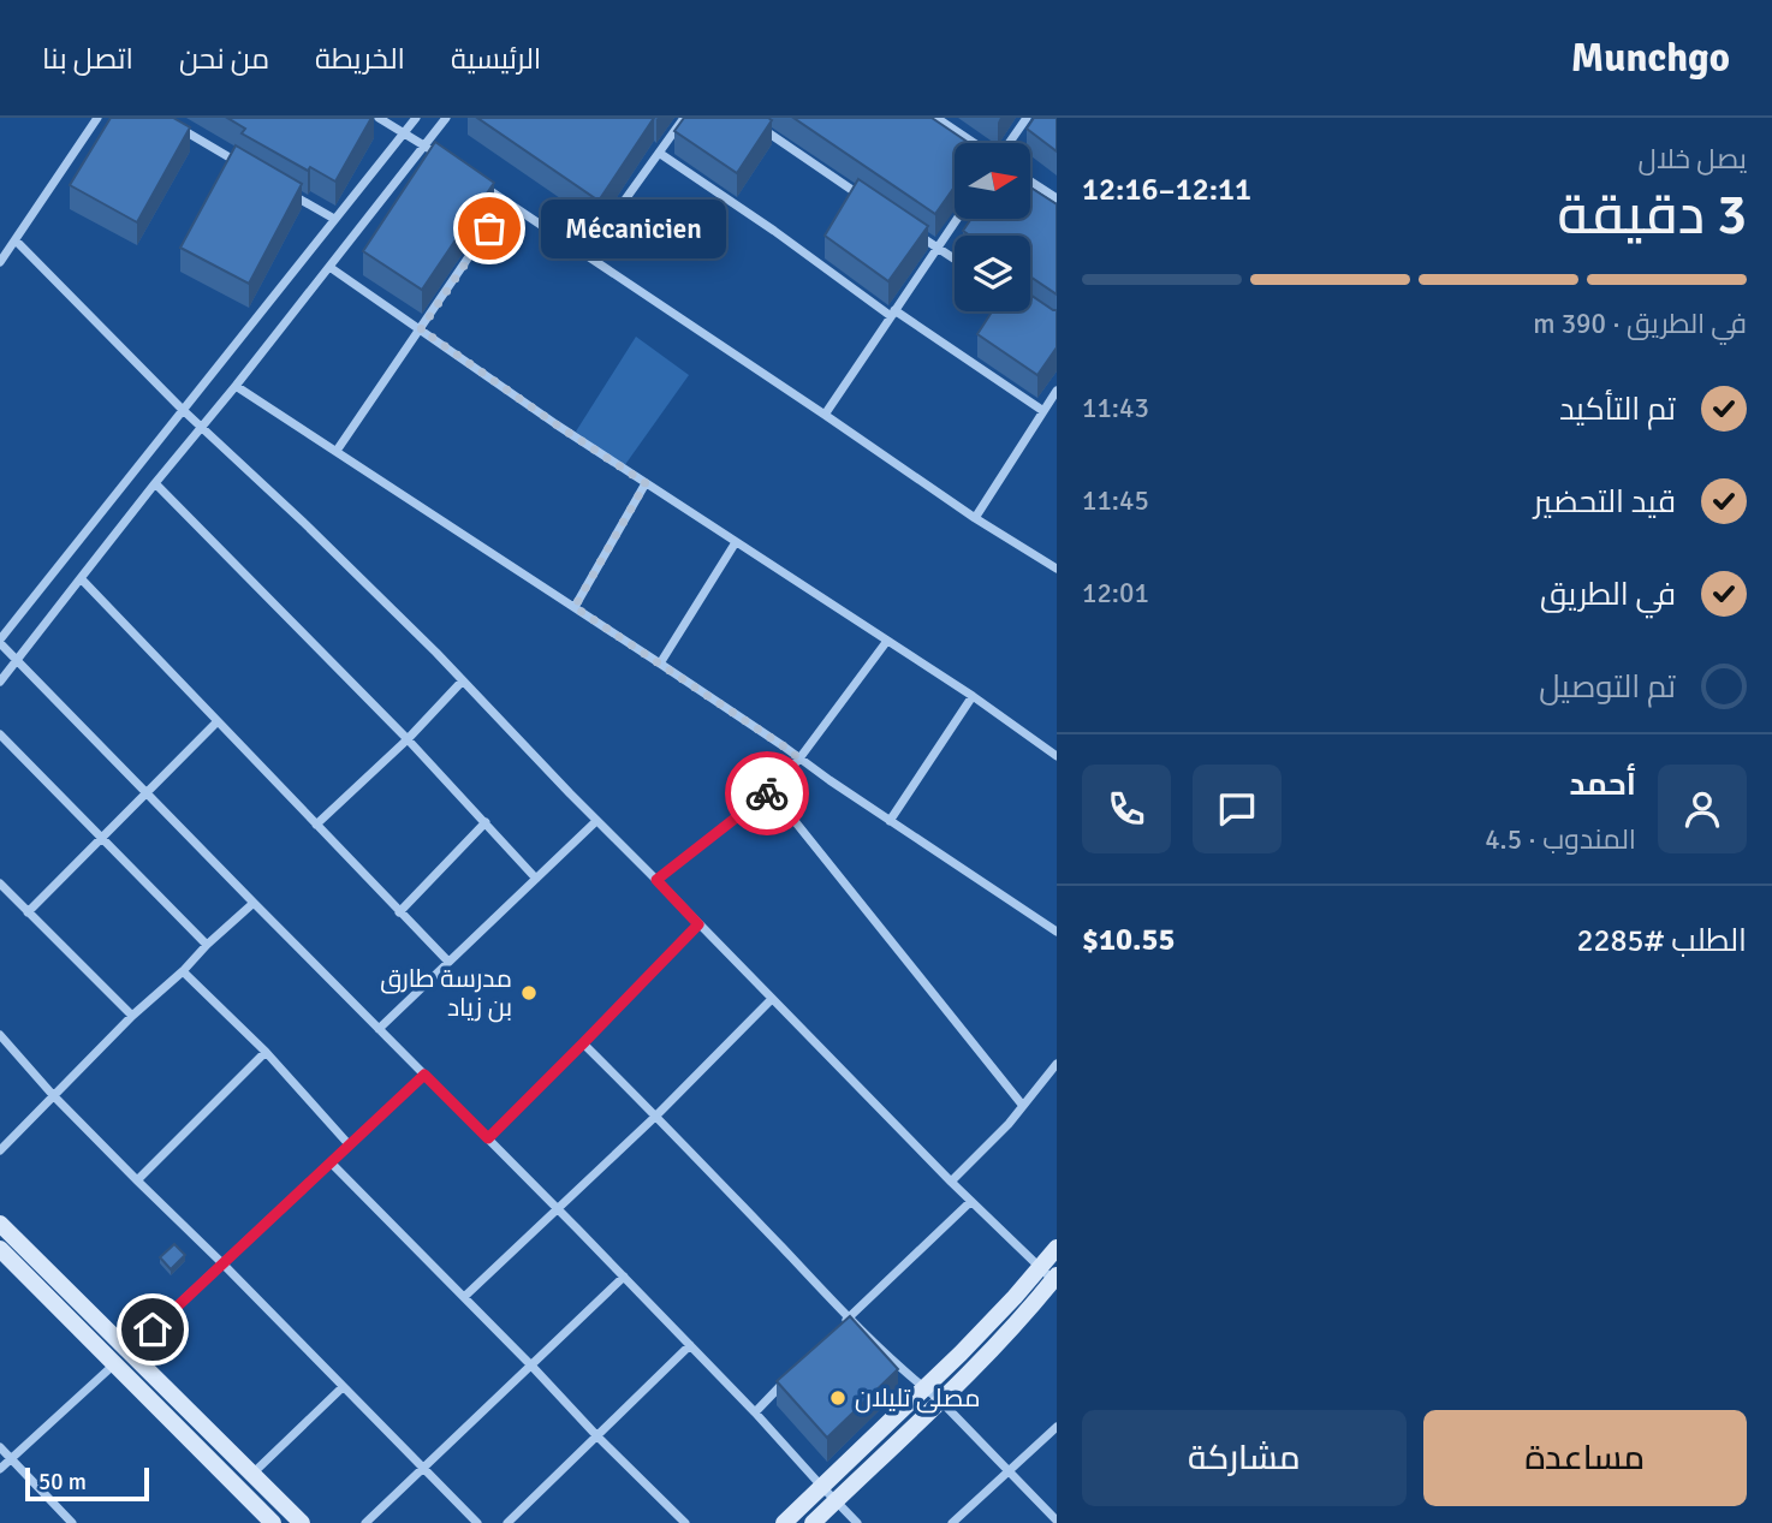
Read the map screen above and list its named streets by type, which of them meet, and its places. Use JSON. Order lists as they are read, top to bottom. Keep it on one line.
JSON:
{"places":["Mécanicien","مدرسة طارق بن زياد","مصلى تليلان"],"scale_bar":"50 m","north":"right","page":{"header":"Munchgo","nav":["الرئيسية","الخريطة","من نحن","اتصل بنا"],"heading":["3 دقيقة","يصل خلال","12:11–12:16"],"panel":["أحمد","المندوب · 4.5","الطلب #2285","$10.55"],"bubble":"Mécanicien","bar":"في الطريق · 390 m","list":[["تم التأكيد","11:43"],["قيد التحضير","11:45"],["في الطريق","12:01"],"تم التوصيل"],"buttons":["مساعدة","مشاركة"],"scale":"50 m"}}
